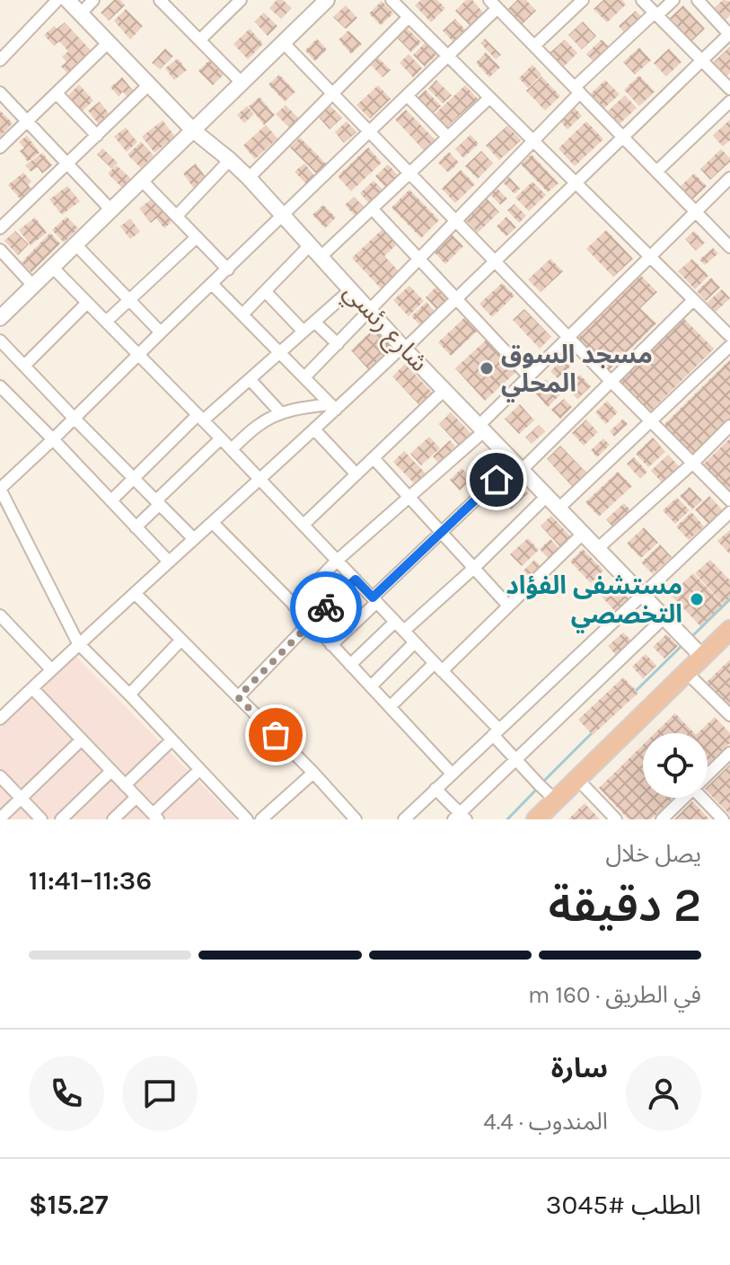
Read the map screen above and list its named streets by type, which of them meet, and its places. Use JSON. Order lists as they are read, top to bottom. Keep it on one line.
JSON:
{"streets":{"street":["شارع رئسي"]},"places":["مسجد السوق المحلي","مستشفى الفؤاد التخصصي"],"page":{"heading":["2 دقيقة","يصل خلال","11:36–11:41"],"panel":["سارة","المندوب · 4.4","الطلب #3045","$15.27"],"bar":"في الطريق · 160 m"}}
